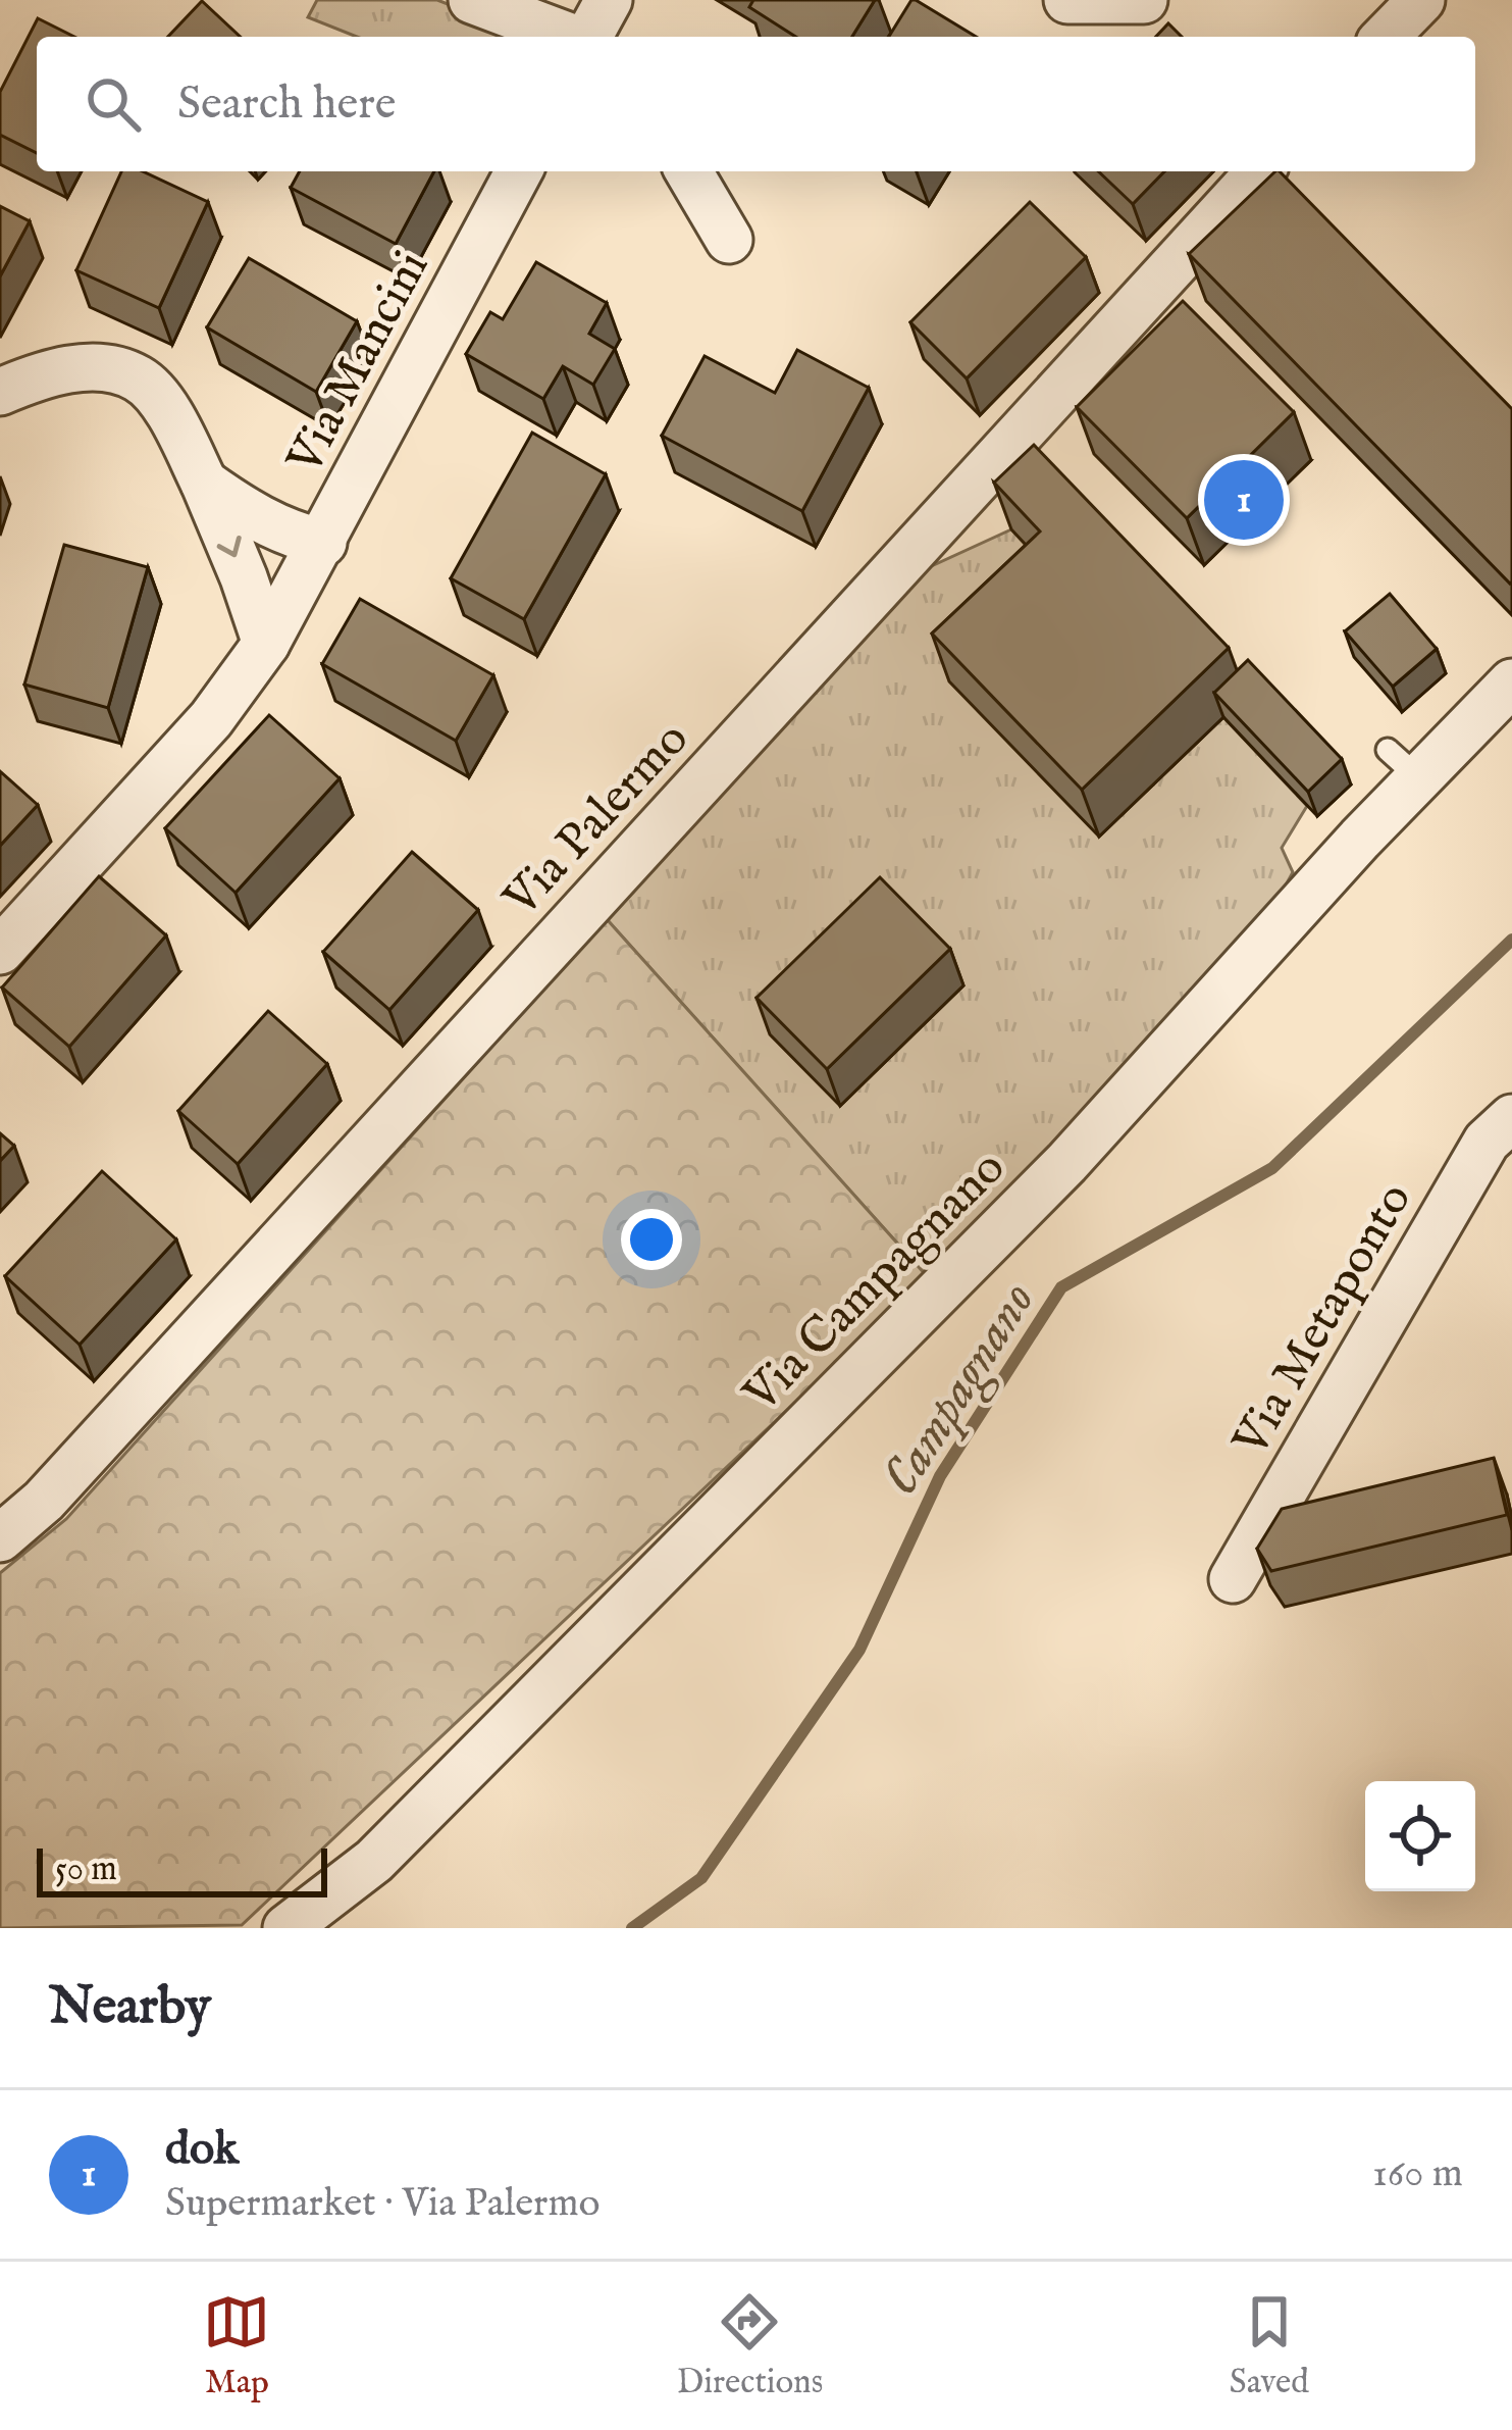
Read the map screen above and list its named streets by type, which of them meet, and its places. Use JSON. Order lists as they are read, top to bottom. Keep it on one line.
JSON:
{"streets":{"street":["Via Mancini","Via Palermo","Via Campagnano","Via Metaponto"]},"water":["Campagnano"],"scale_bar":"50 m","page":{"search":"Search here","pins":"1","scale":"50 m","heading":"Nearby","list":[{"mark":"1","name":"dok","note":"Supermarket · Via Palermo","value":"160 m"}],"nav":["Map","Directions","Saved"]}}
